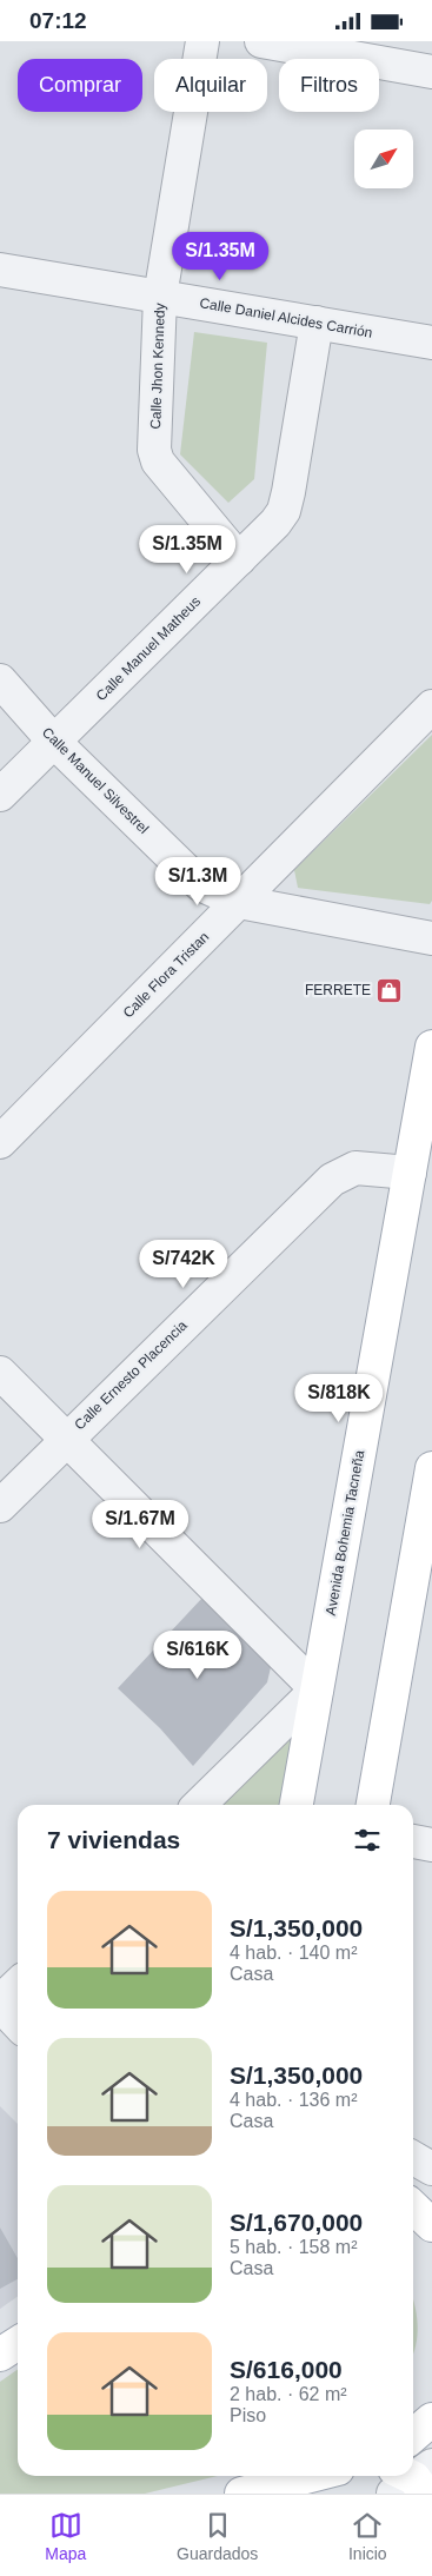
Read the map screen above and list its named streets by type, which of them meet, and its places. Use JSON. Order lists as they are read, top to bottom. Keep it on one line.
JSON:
{"streets":{"main road":["Avenida Bohemia Tacneña"],"street":["Calle Daniel Alcides Carrión","Calle Jhon Kennedy","Calle Manuel Matheus","Calle Manuel Silvestrel","Calle Flora Tristan","Calle Ernesto Placencia"]},"crossings":[["Calle Daniel Alcides Carrión","Calle Jhon Kennedy"],["Calle Daniel Alcides Carrión","Calle Manuel Matheus"],["Calle Jhon Kennedy","Calle Manuel Matheus"],["Calle Manuel Matheus","Calle Manuel Silvestrel"],["Calle Manuel Silvestrel","Calle Flora Tristan"],["Calle Ernesto Placencia","Avenida Bohemia Tacneña"]],"places":{"shop":["FERRETE"]},"north":"top right","page":{"status":"07:12","chip":["Comprar","Alquilar","Filtros"],"price":["S/1.35M","S/1.35M","S/1.3M","S/742K","S/818K","S/1.67M","S/616K"],"heading":"7 viviendas","list":[{"name":"S/1,350,000","note":"4 hab. · 140 m² · Casa"},{"name":"S/1,350,000","note":"4 hab. · 136 m² · Casa"},{"name":"S/1,670,000","note":"5 hab. · 158 m² · Casa"},{"name":"S/616,000","note":"2 hab. · 62 m² · Piso"}],"tabs":["Mapa","Guardados","Inicio"]}}
